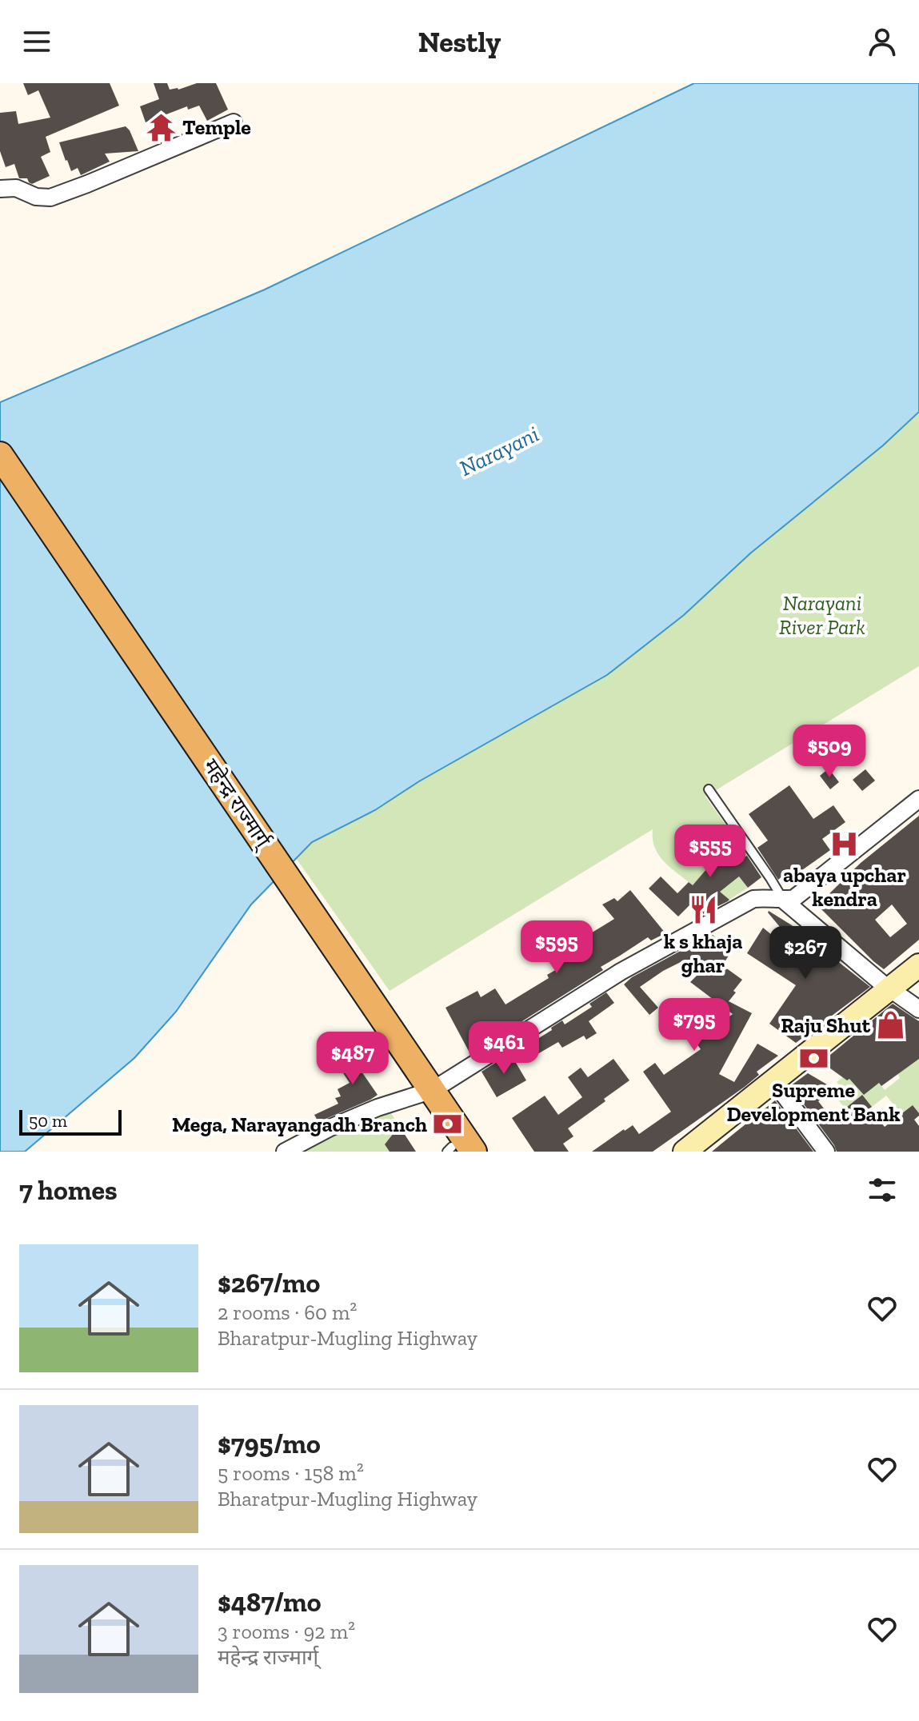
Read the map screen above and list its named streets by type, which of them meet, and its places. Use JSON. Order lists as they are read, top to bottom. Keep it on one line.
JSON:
{"streets":{"highway":["महेन्द्र राज्मार्ग्"]},"water":["Narayani"],"parks":["Narayani River Park"],"places":{"temple":["Temple"],"hospital":["abaya upchar kendra"],"restaurant":["k s khaja ghar"],"shop":["Raju Shut"],"bank":["Supreme Development Bank","Mega, Narayangadh Branch"]},"scale_bar":"50 m","page":{"header":"Nestly","price":["$509","$555","$595","$267","$795","$461","$487"],"scale":"50 m","heading":"7 homes","list":[{"name":"$267/mo","note":"2 rooms · 60 m² · Bharatpur-Mugling Highway"},{"name":"$795/mo","note":"5 rooms · 158 m² · Bharatpur-Mugling Highway"},{"name":"$487/mo","note":"3 rooms · 92 m² · महेन्द्र राज्मार्ग्"}]}}
